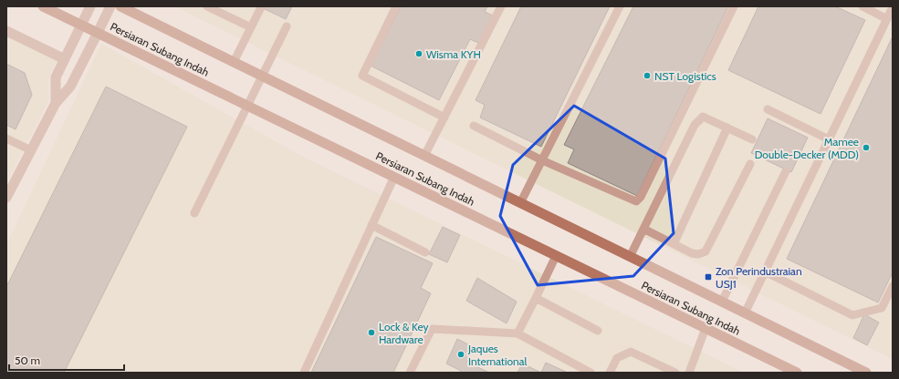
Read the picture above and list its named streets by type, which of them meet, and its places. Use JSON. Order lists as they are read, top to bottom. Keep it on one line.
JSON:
{"streets":{"main road":["Persiaran Subang Indah"]},"places":{"other":["Wisma KYH","NST Logistics","Mamee Double-Decker (MDD)","Lock & Key Hardware","Jaques International"],"transit":["Zon Perindustraian USJ1"]},"scale_bar":"50 m"}
